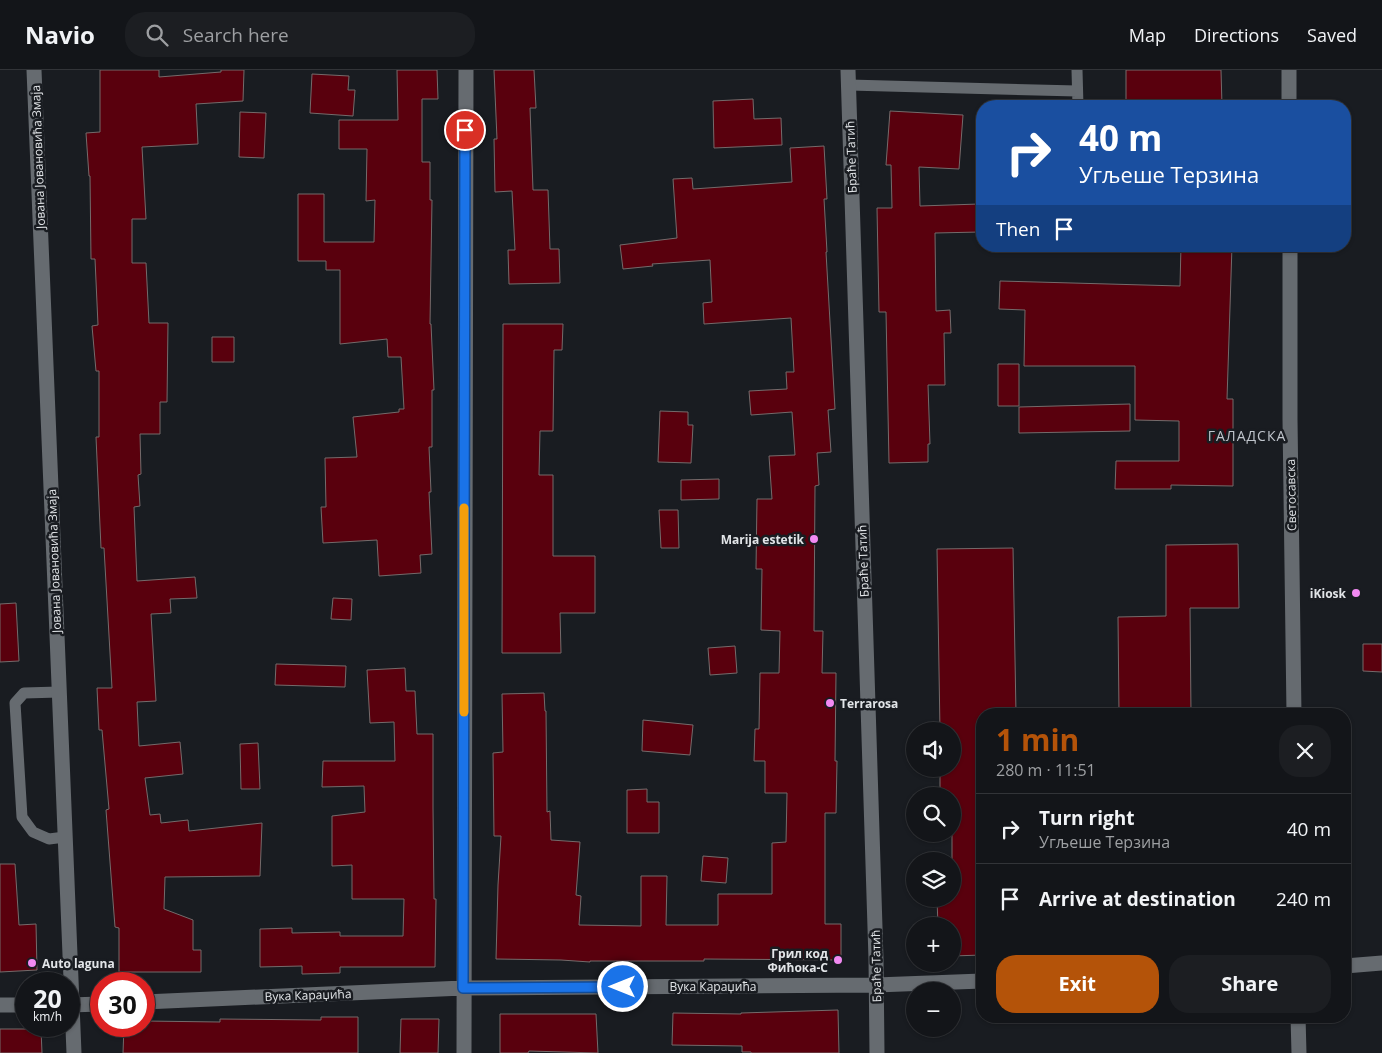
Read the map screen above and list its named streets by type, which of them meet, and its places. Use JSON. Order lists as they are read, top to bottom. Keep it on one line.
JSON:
{"streets":{"street":["Јована Јовановића Змаја","Браће Татић","Светосавска","Вука Караџића"]},"crossings":[["Браће Татић","Вука Караџића"]],"districts":["ГАЛАДСКА"],"places":["Marija estetik","iKiosk","Terrarosa","Грил код Фићока-С","Auto laguna"],"page":{"header":"Navio","search":"Search here","nav":["Map","Directions","Saved"],"turn":["40 m","Угљеше Терзина"],"then":"Then","heading":["1 min","280 m · 11:51"],"map_buttons":["+","−"],"list":[{"name":"Turn right","note":"Угљеше Терзина","value":"40 m"},{"name":"Arrive at destination","value":"240 m"}],"buttons":["Exit","Share"],"speed":"20 km/h","limit":"30"}}
